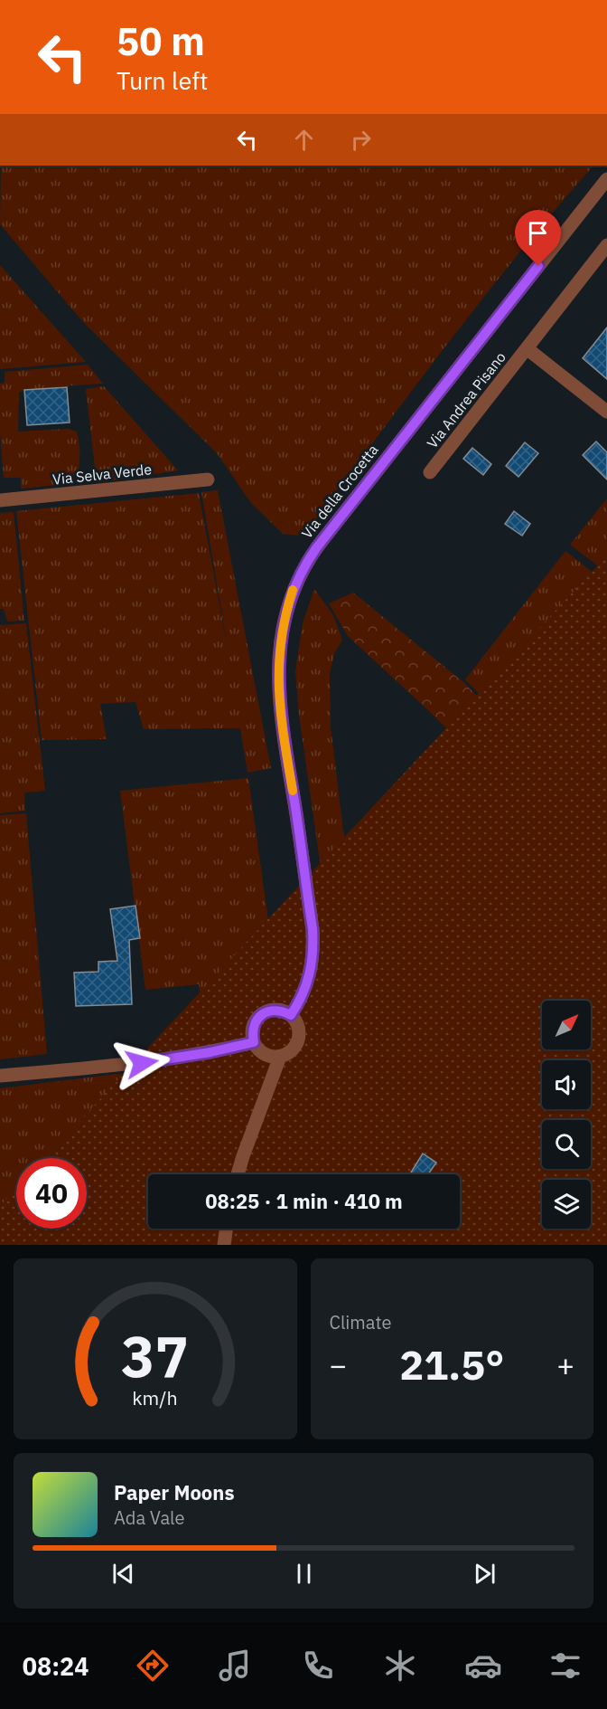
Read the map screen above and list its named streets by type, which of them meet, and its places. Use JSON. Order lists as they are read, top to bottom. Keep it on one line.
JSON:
{"streets":{"street":["Via Andrea Pisano","Via Selva Verde","Via della Crocetta"]},"north":"top right","page":{"turn":["50 m","Turn left"],"limit":"40","trip":"08:25 · 1 min · 410 m","tile":"Climate","heat":["−","21.5°","+"],"song":["Paper Moons","Ada Vale"],"tabs":"08:24","gauge":["37","km/h"]}}
